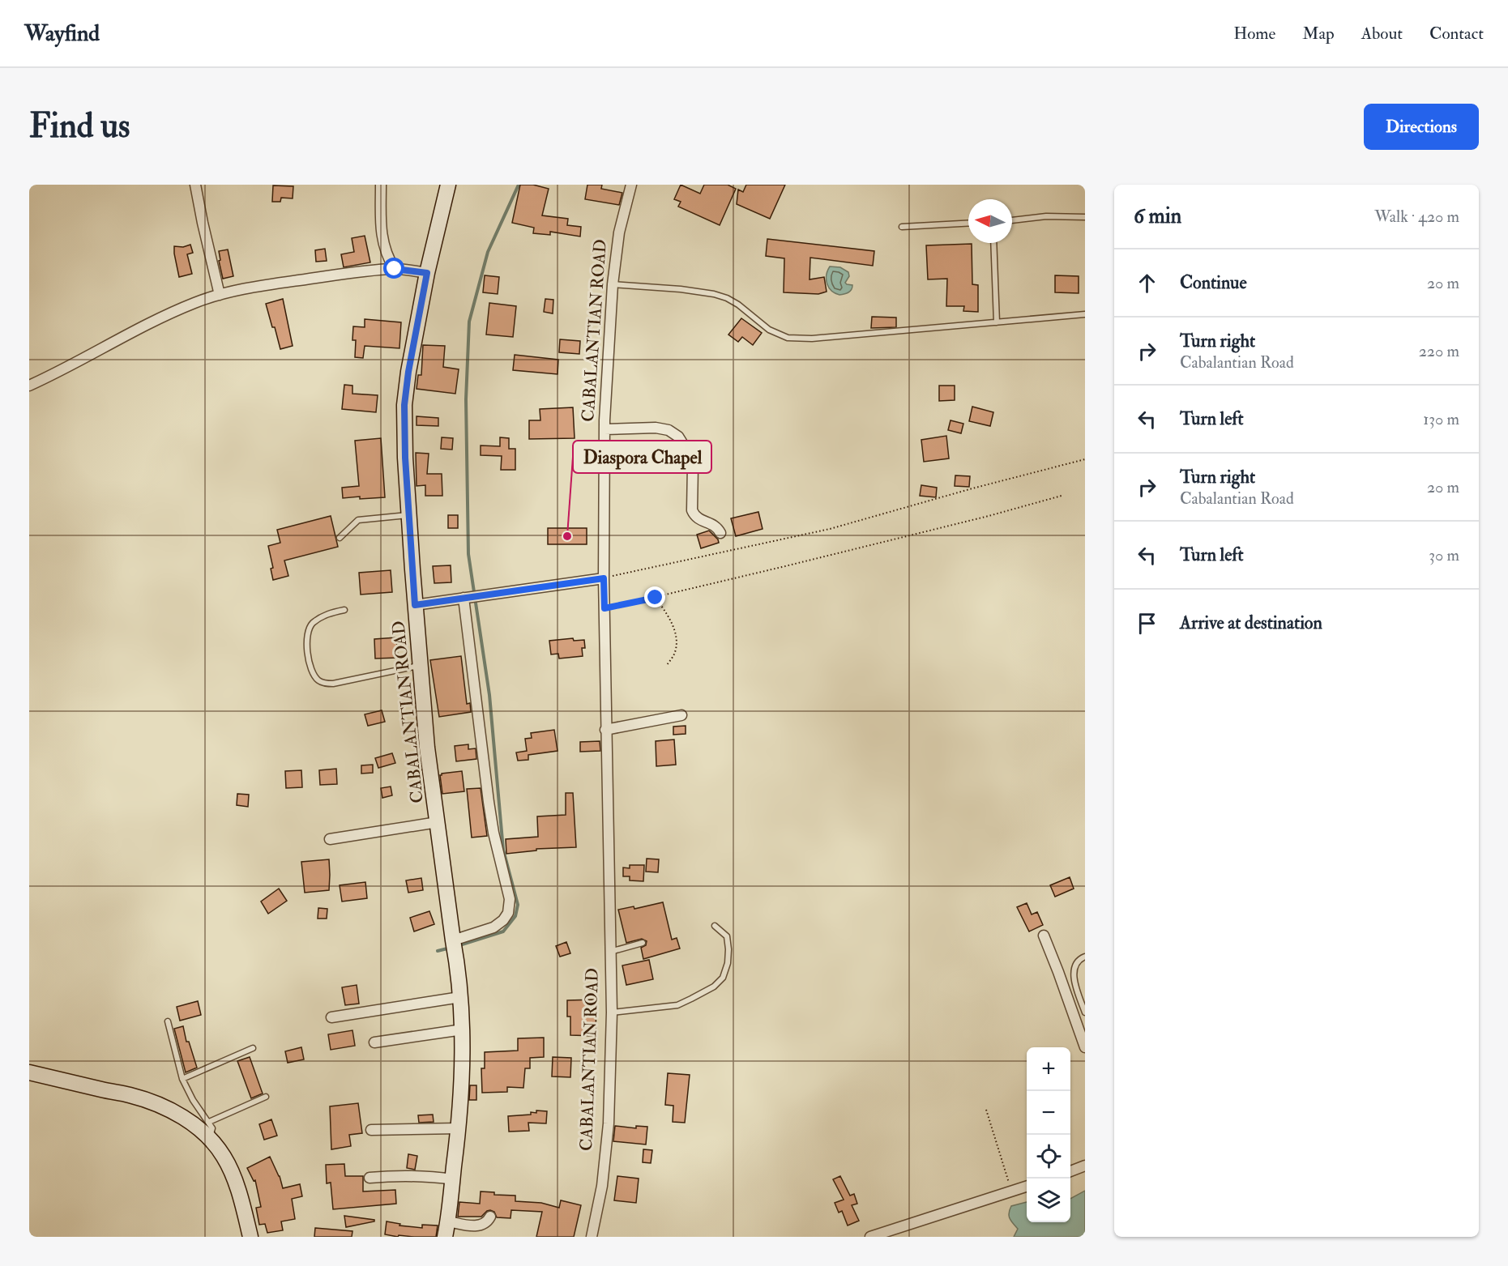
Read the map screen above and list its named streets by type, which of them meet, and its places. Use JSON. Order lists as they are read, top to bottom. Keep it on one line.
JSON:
{"streets":{"street":["CABALANTIAN ROAD"]},"places":["Diaspora Chapel"],"north":"left","page":{"header":"Wayfind","nav":["Home","Map","About","Contact"],"buttons":"Directions","title":"Find us","heading":["6 min","Walk · 420 m"],"list":[["Continue","20 m"],["Turn right","Cabalantian Road","220 m"],["Turn left","130 m"],["Turn right","Cabalantian Road","20 m"],["Turn left","30 m"],"Arrive at destination"],"map_buttons":["+","−"]}}
